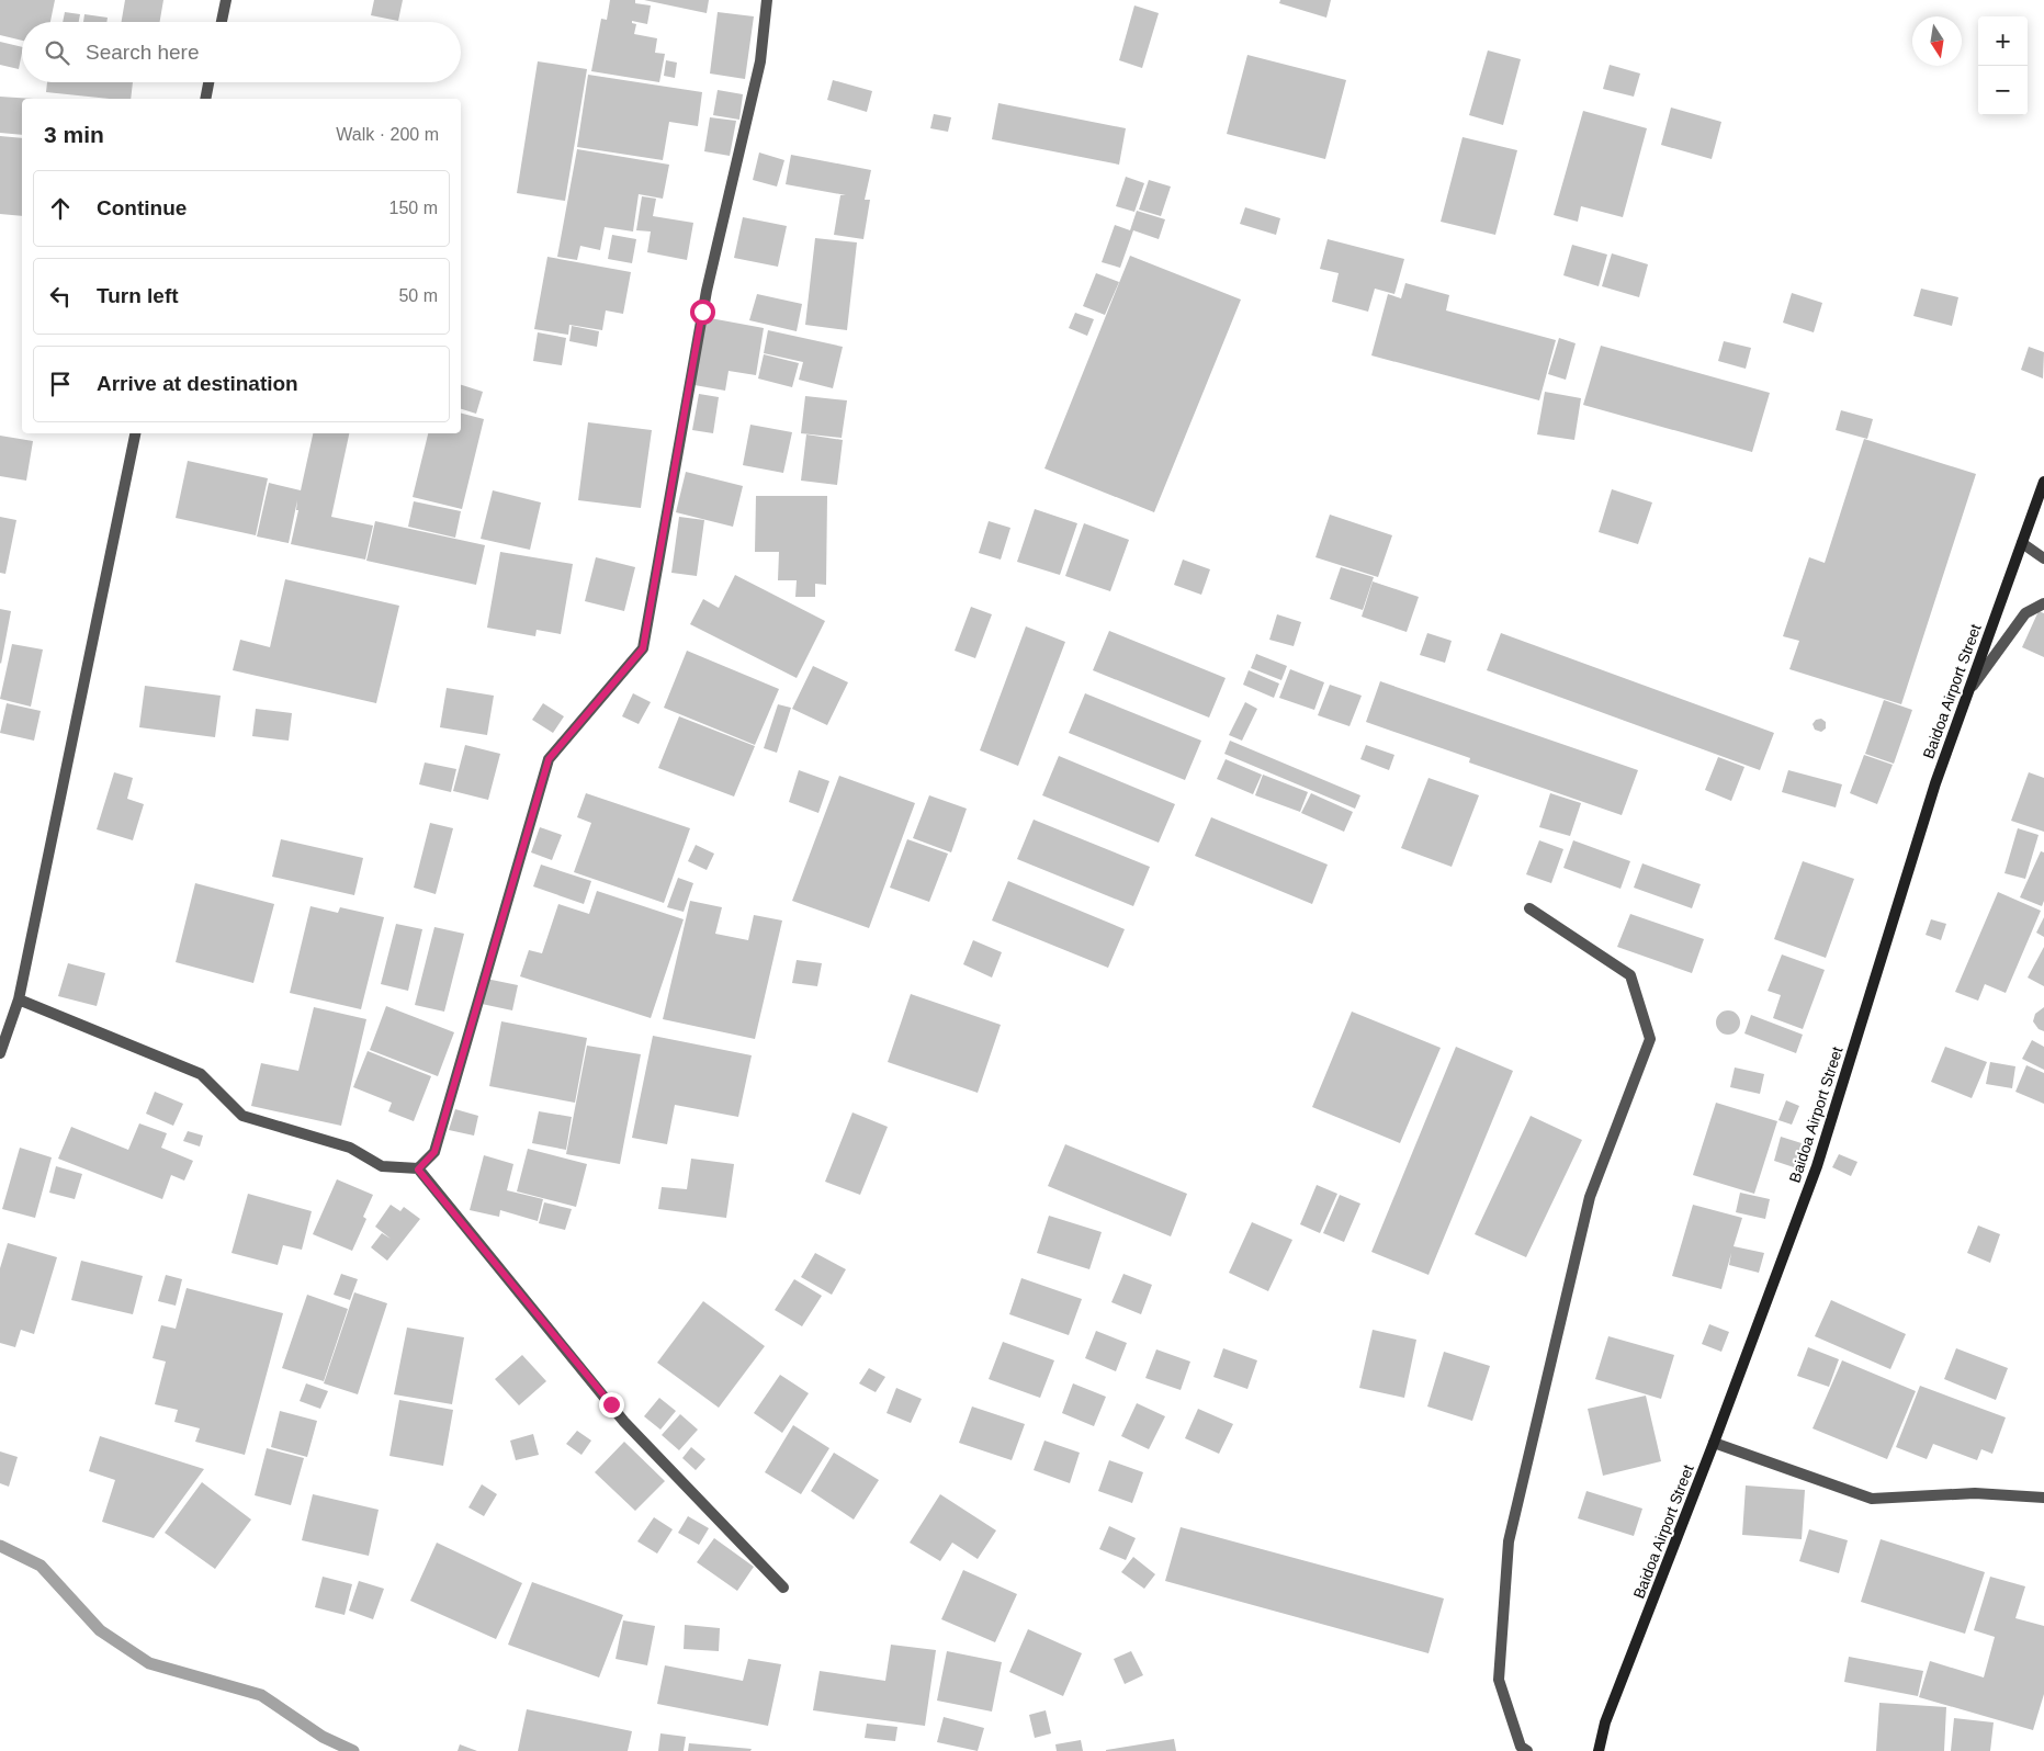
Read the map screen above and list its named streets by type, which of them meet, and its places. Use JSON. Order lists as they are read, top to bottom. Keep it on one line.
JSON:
{"streets":{"street":["Baidoa Airport Street"]},"north":"bottom","page":{"map_buttons":["+","−"],"search":"Search here","heading":["3 min","Walk · 200 m"],"list":[["Continue","150 m"],["Turn left","50 m"],"Arrive at destination"]}}
